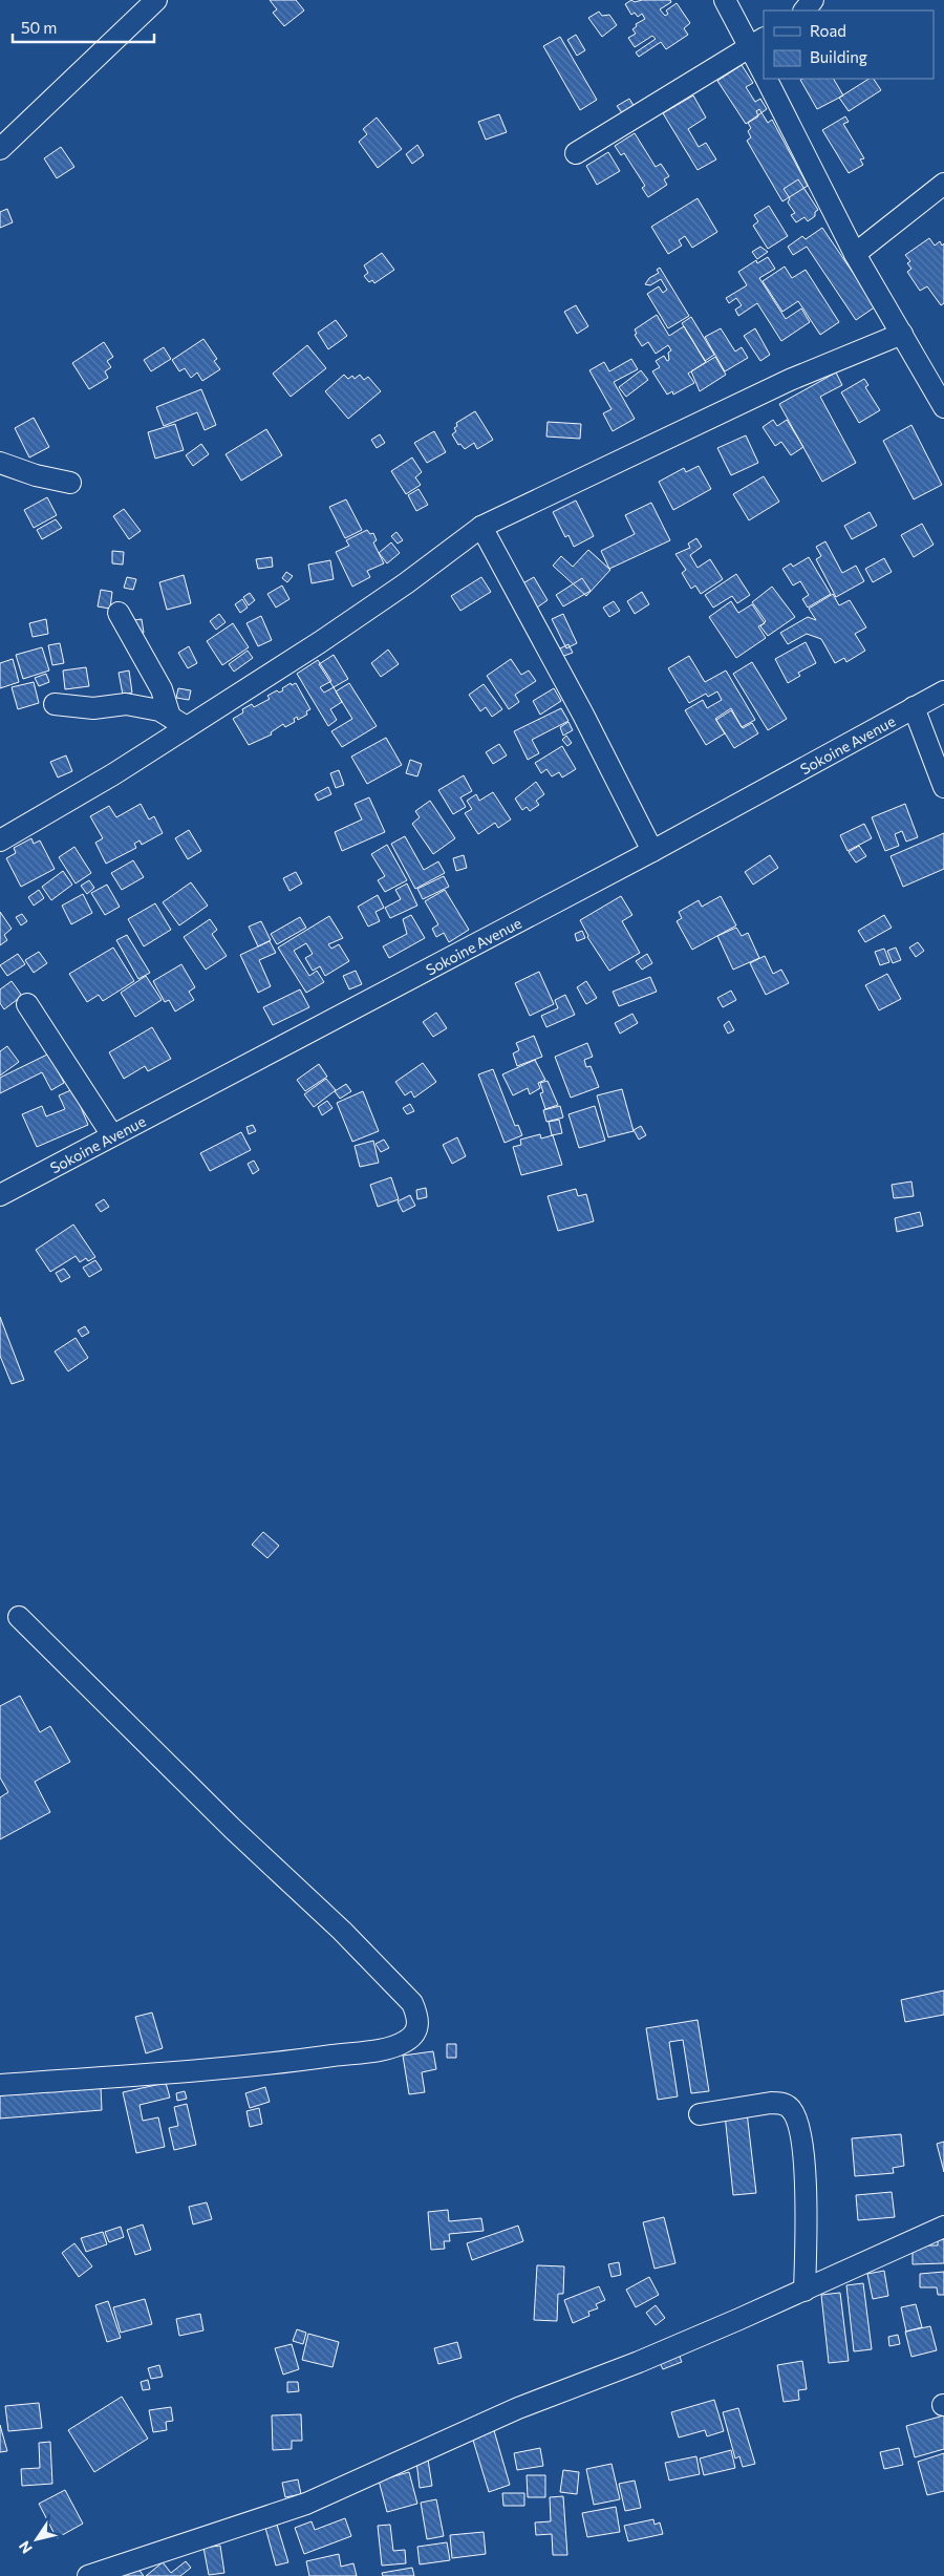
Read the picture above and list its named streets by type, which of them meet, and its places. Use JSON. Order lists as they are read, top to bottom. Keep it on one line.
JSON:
{"streets":{"street":["Sokoine Avenue"]},"legend":["Road","Building"],"scale_bar":"50 m","north":"bottom left"}
